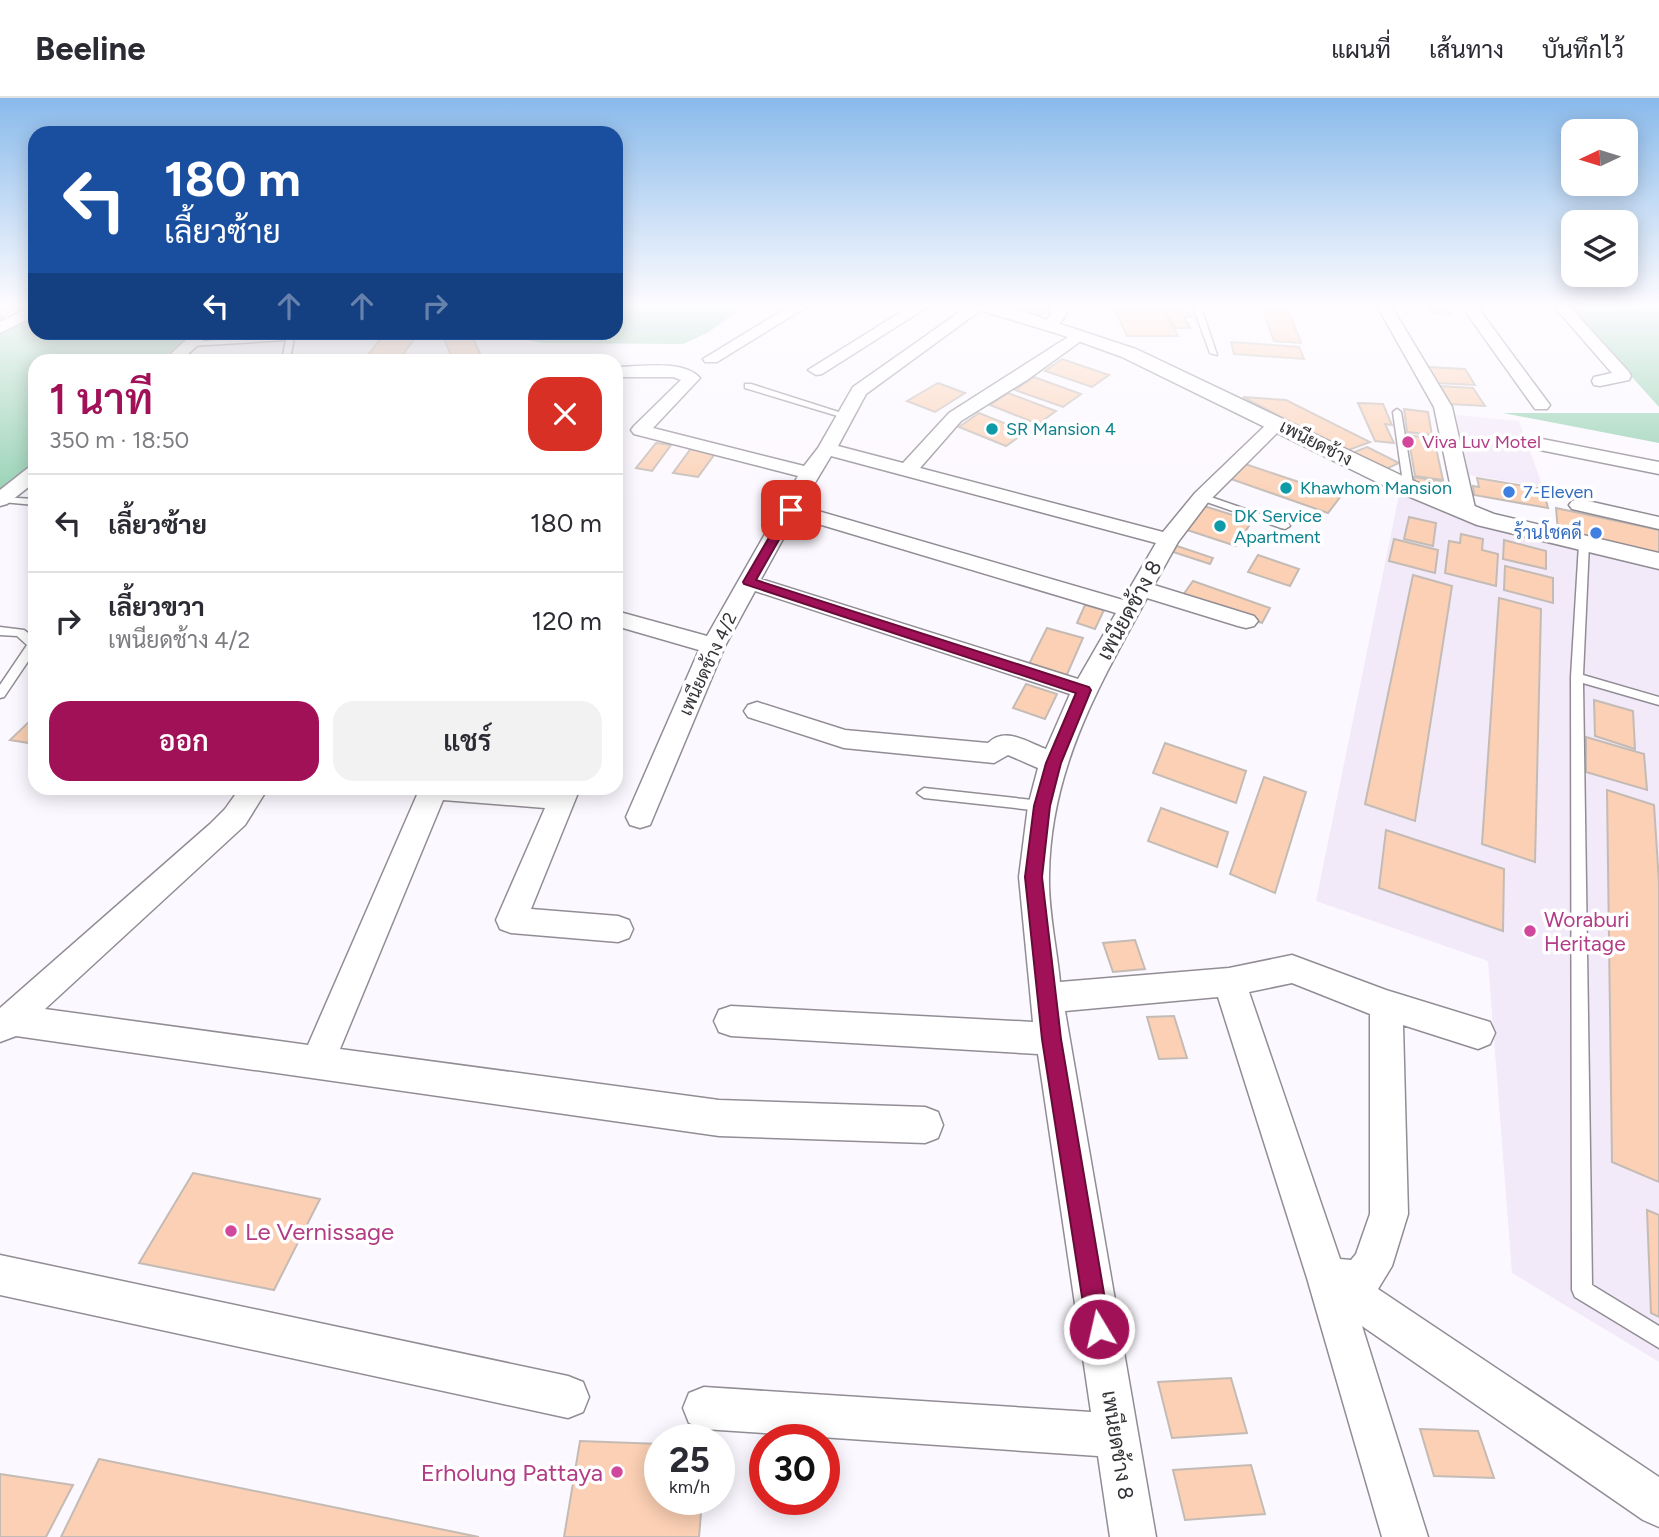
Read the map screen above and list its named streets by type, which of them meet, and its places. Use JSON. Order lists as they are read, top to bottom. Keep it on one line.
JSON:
{"streets":{"street":["เพนียดช้าง","เพนียดช้าง 8","เพนียดช้าง 4/2"]},"crossings":[["เพนียดช้าง","เพนียดช้าง 8"]],"places":["SR Mansion 4","Viva Luv Motel","Khawhom Mansion","7-Eleven","DK Service Apartment","ร้านโชคดี","Woraburi Heritage","Le Vernissage","Erholung Pattaya"],"north":"left","page":{"header":"Beeline","nav":["แผนที่","เส้นทาง","บันทึกไว้"],"turn":["180 m","เลี้ยวซ้าย"],"heading":["1 นาที","350 m · 18:50"],"list":[{"name":"เลี้ยวซ้าย","value":"180 m"},{"name":"เลี้ยวขวา","note":"เพนียดช้าง 4/2","value":"120 m"}],"buttons":["ออก","แชร์"],"speed":"25 km/h","limit":"30"}}
